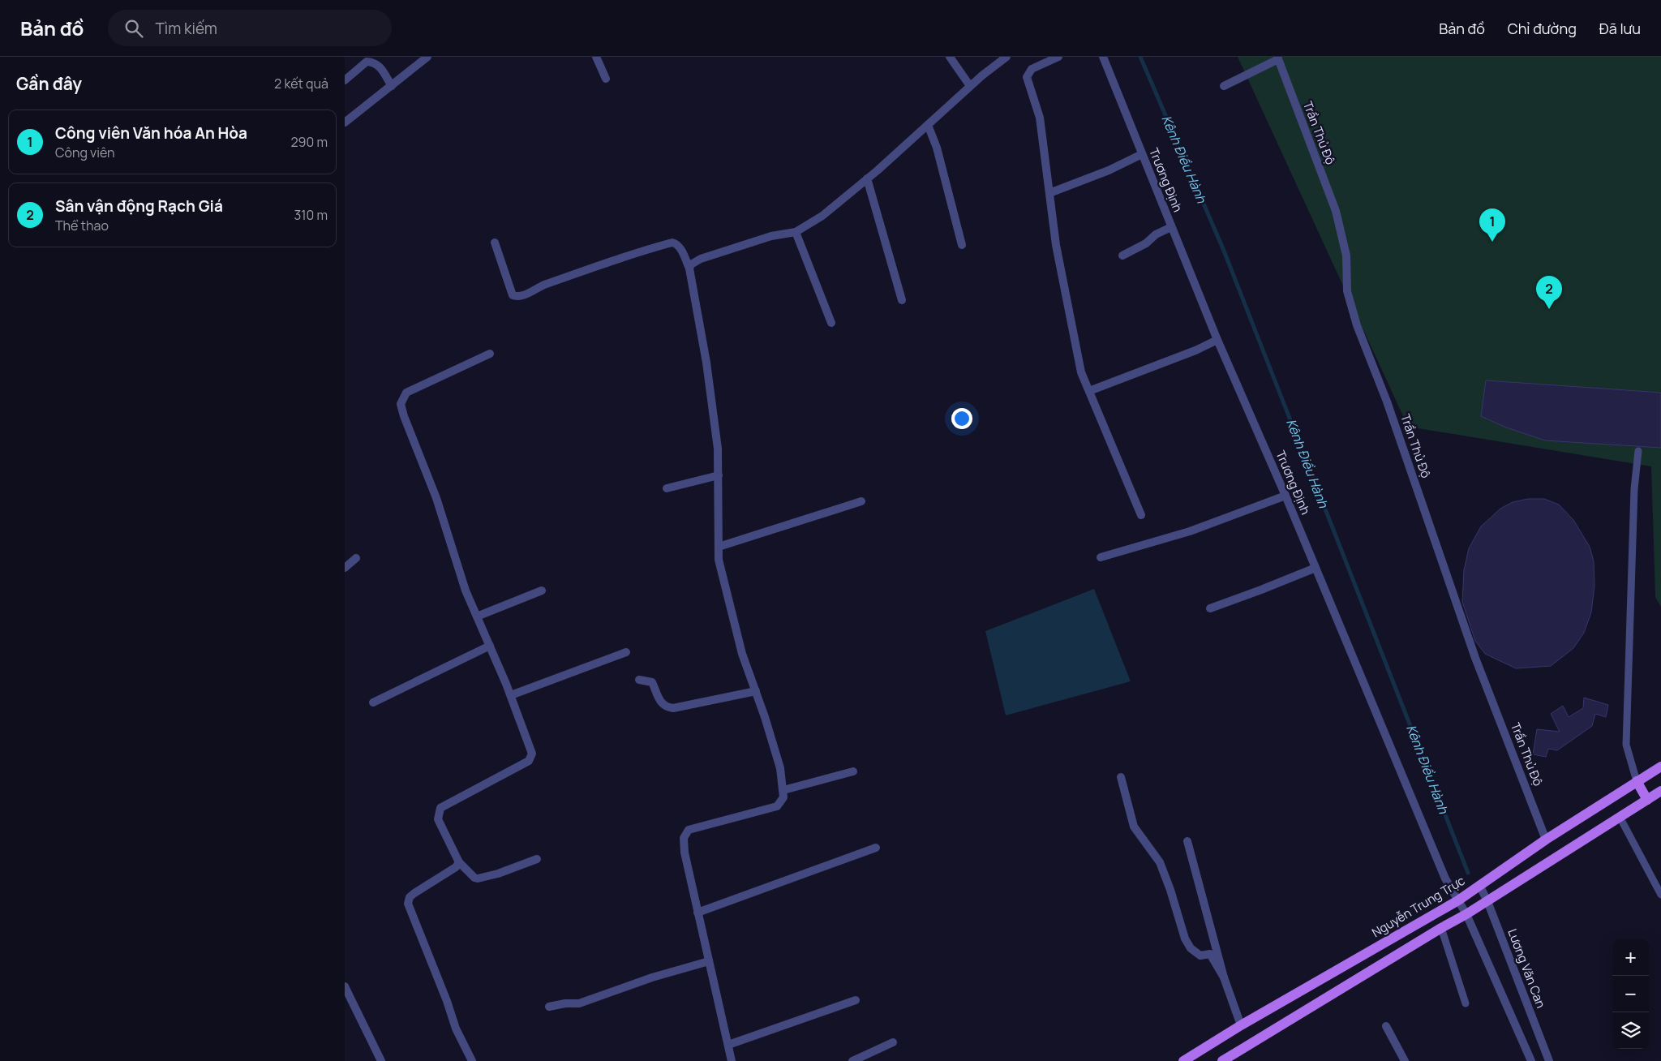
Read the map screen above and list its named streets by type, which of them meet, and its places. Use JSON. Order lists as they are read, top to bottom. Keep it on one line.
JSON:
{"streets":{"main road":["Nguyễn Trung Trực"],"street":["Trần Thủ Độ","Trương Định","Lương Văn Can"]},"crossings":[["Trần Thủ Độ","Nguyễn Trung Trực"],["Trương Định","Nguyễn Trung Trực"],["Nguyễn Trung Trực","Lương Văn Can"]],"water":["Kênh Điều Hành"],"page":{"header":"Bản đồ","search":"Tìm kiếm","nav":["Bản đồ","Chỉ đường","Đã lưu"],"heading":["Gần đây","2 kết quả"],"list":[{"mark":"1","name":"Công viên Văn hóa An Hòa","note":"Công viên","value":"290 m"},{"mark":"2","name":"Sân vận động Rạch Giá","note":"Thể thao","value":"310 m"}],"pins":["1","2"],"map_buttons":["+","−"]}}
